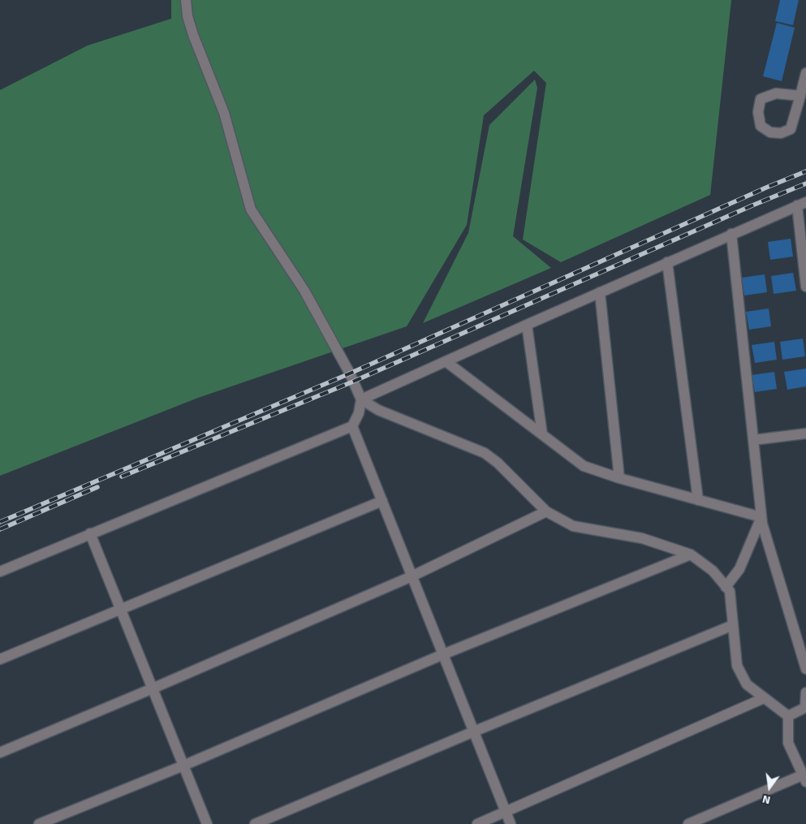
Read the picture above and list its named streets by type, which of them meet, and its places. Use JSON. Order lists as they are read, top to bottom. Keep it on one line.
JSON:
{"north":"bottom"}
